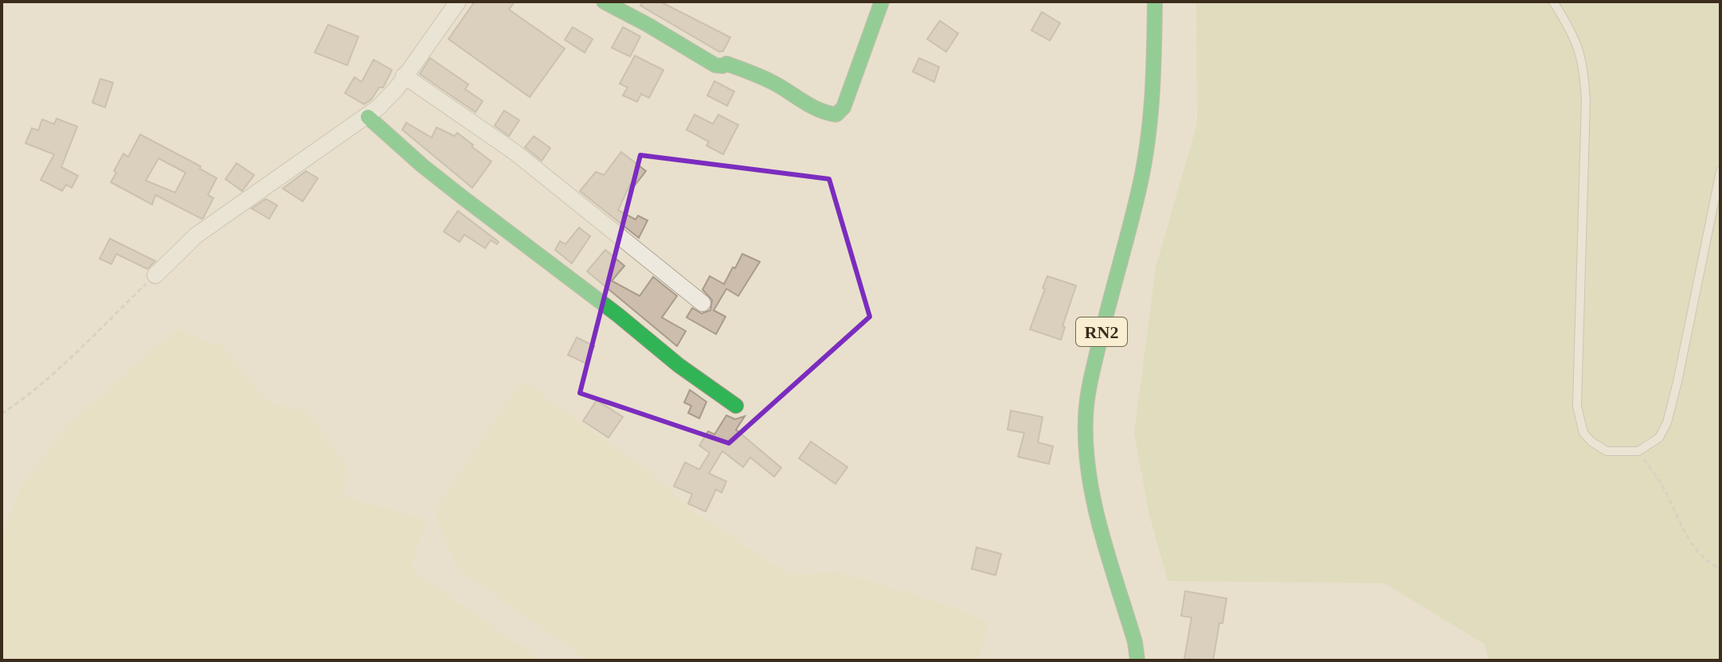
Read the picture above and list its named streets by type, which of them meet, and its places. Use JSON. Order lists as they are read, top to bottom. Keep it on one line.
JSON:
{"streets":{"main road":["RN2"]}}
